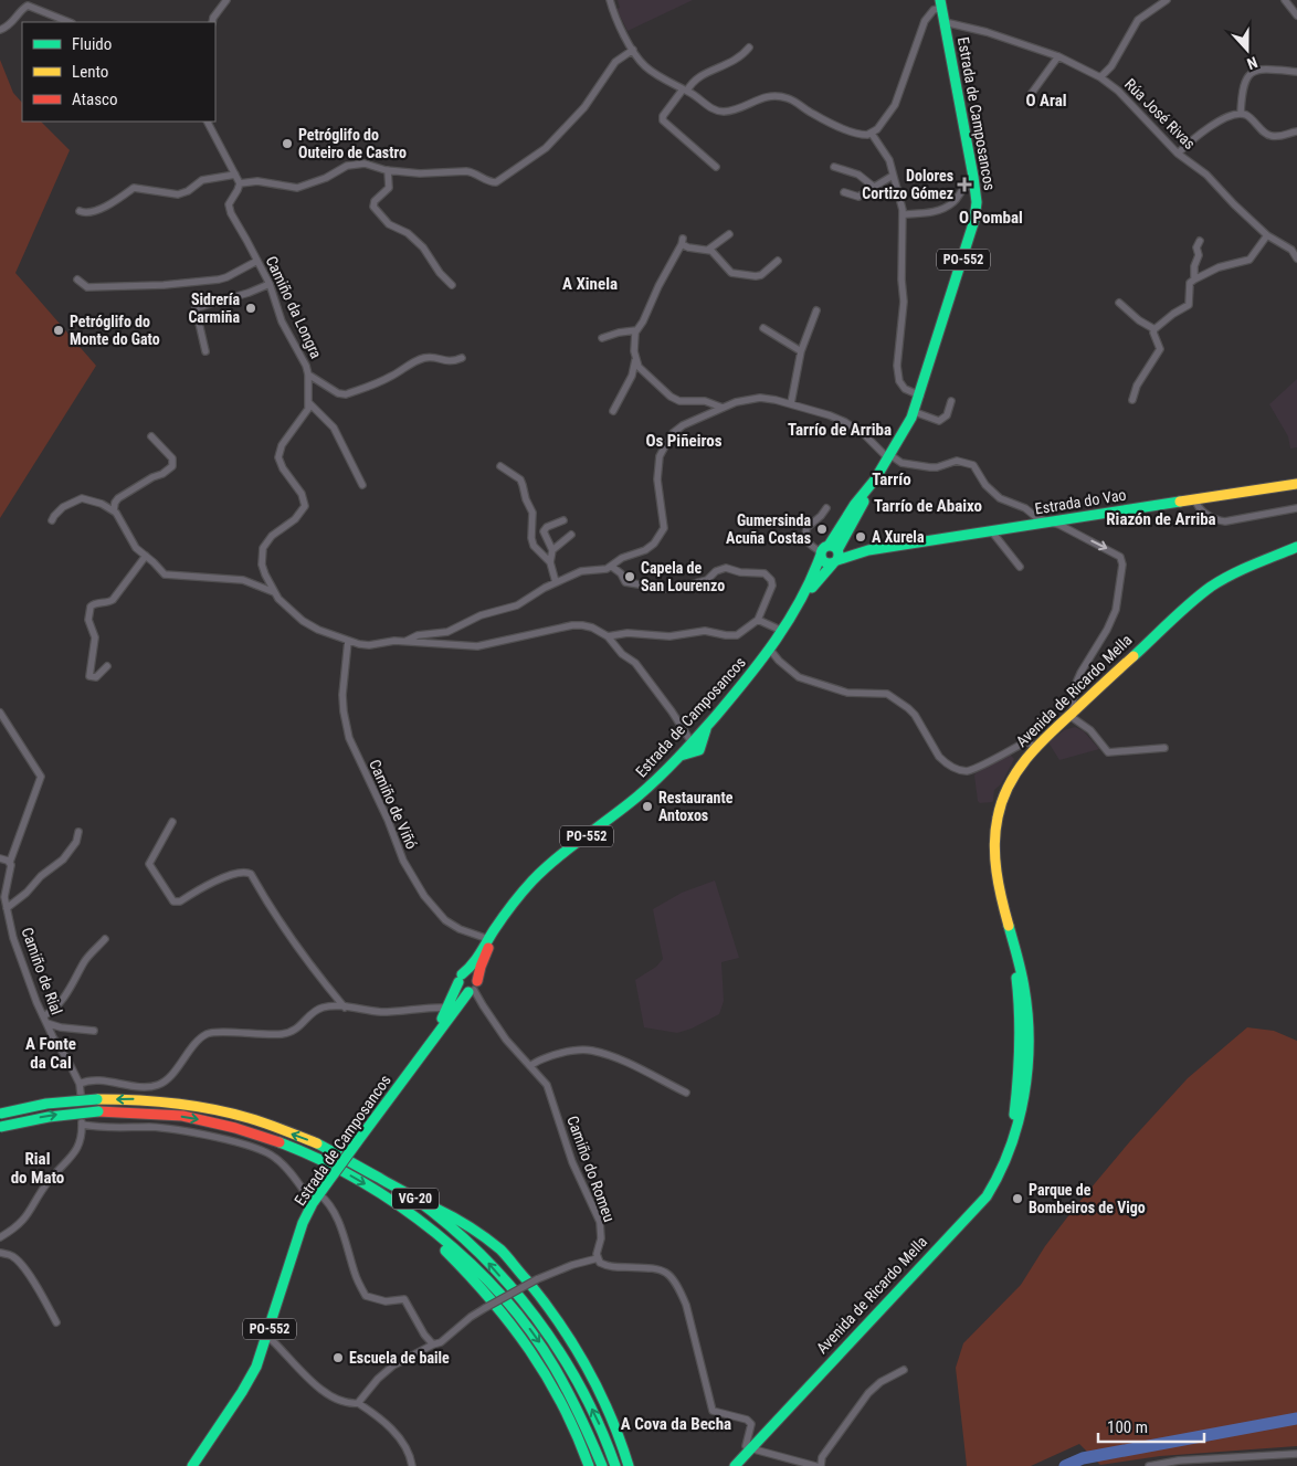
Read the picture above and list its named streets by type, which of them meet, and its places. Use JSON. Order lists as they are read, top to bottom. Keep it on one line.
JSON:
{"streets":{"main road":["Estrada de Camposancos","PO-552","Estrada do Vao","Avenida de Ricardo Mella","VG-20"],"street":["Rúa José Rivas","Camiño da Longra","Camiño de Viñó","Camiño de Rial","Camiño do Romeu"]},"crossings":[["Estrada de Camposancos","Rúa José Rivas"],["Estrada de Camposancos","Estrada do Vao"],["Estrada de Camposancos","Camiño de Viñó"],["Estrada de Camposancos","Camiño do Romeu"]],"districts":["O Aral","O Pombal","A Xinela","Tarrío de Arriba","Os Piñeiros","Tarrío","Tarrío de Abaixo","Riazón de Arriba","A Fonte da Cal","Rial do Mato","A Cova da Becha"],"places":{"other":["Petróglifo do Outeiro de Castro","Sidrería Carmiña","Petróglifo do Monte do Gato","Gumersinda Acuña Costas","A Xurela","Capela de San Lourenzo","Restaurante Antoxos","Parque de Bombeiros de Vigo","Escuela de baile"],"health":["Dolores Cortizo Gómez"]},"legend":["Fluido","Lento","Atasco"],"scale_bar":"100 m","north":"bottom"}
